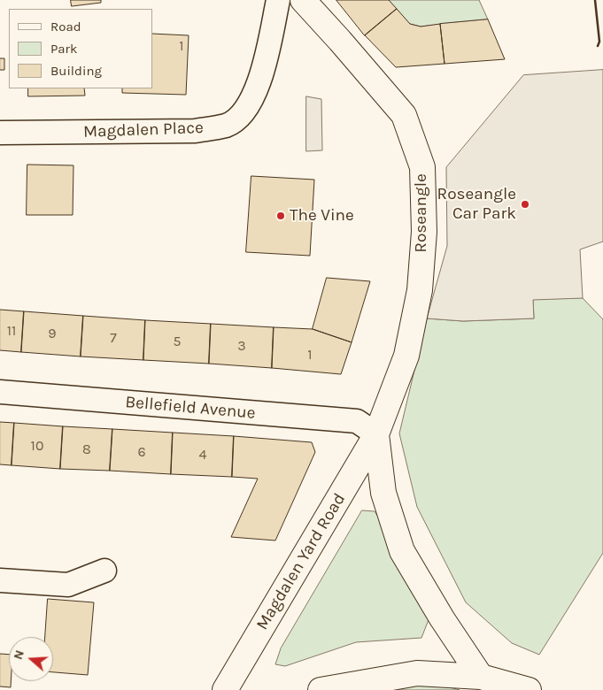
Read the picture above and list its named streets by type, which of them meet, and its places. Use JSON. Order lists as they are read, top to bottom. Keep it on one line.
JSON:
{"streets":{"street":["Magdalen Place","Roseangle","Bellefield Avenue","Magdalen Yard Road"]},"crossings":[["Roseangle","Bellefield Avenue"],["Roseangle","Magdalen Yard Road"],["Bellefield Avenue","Magdalen Yard Road"]],"places":["Roseangle Car Park","The Vine"],"house_numbers":["1","11","9","7","5","3","1","10","8","6","4"],"legend":["Road","Park","Building"],"north":"left"}
